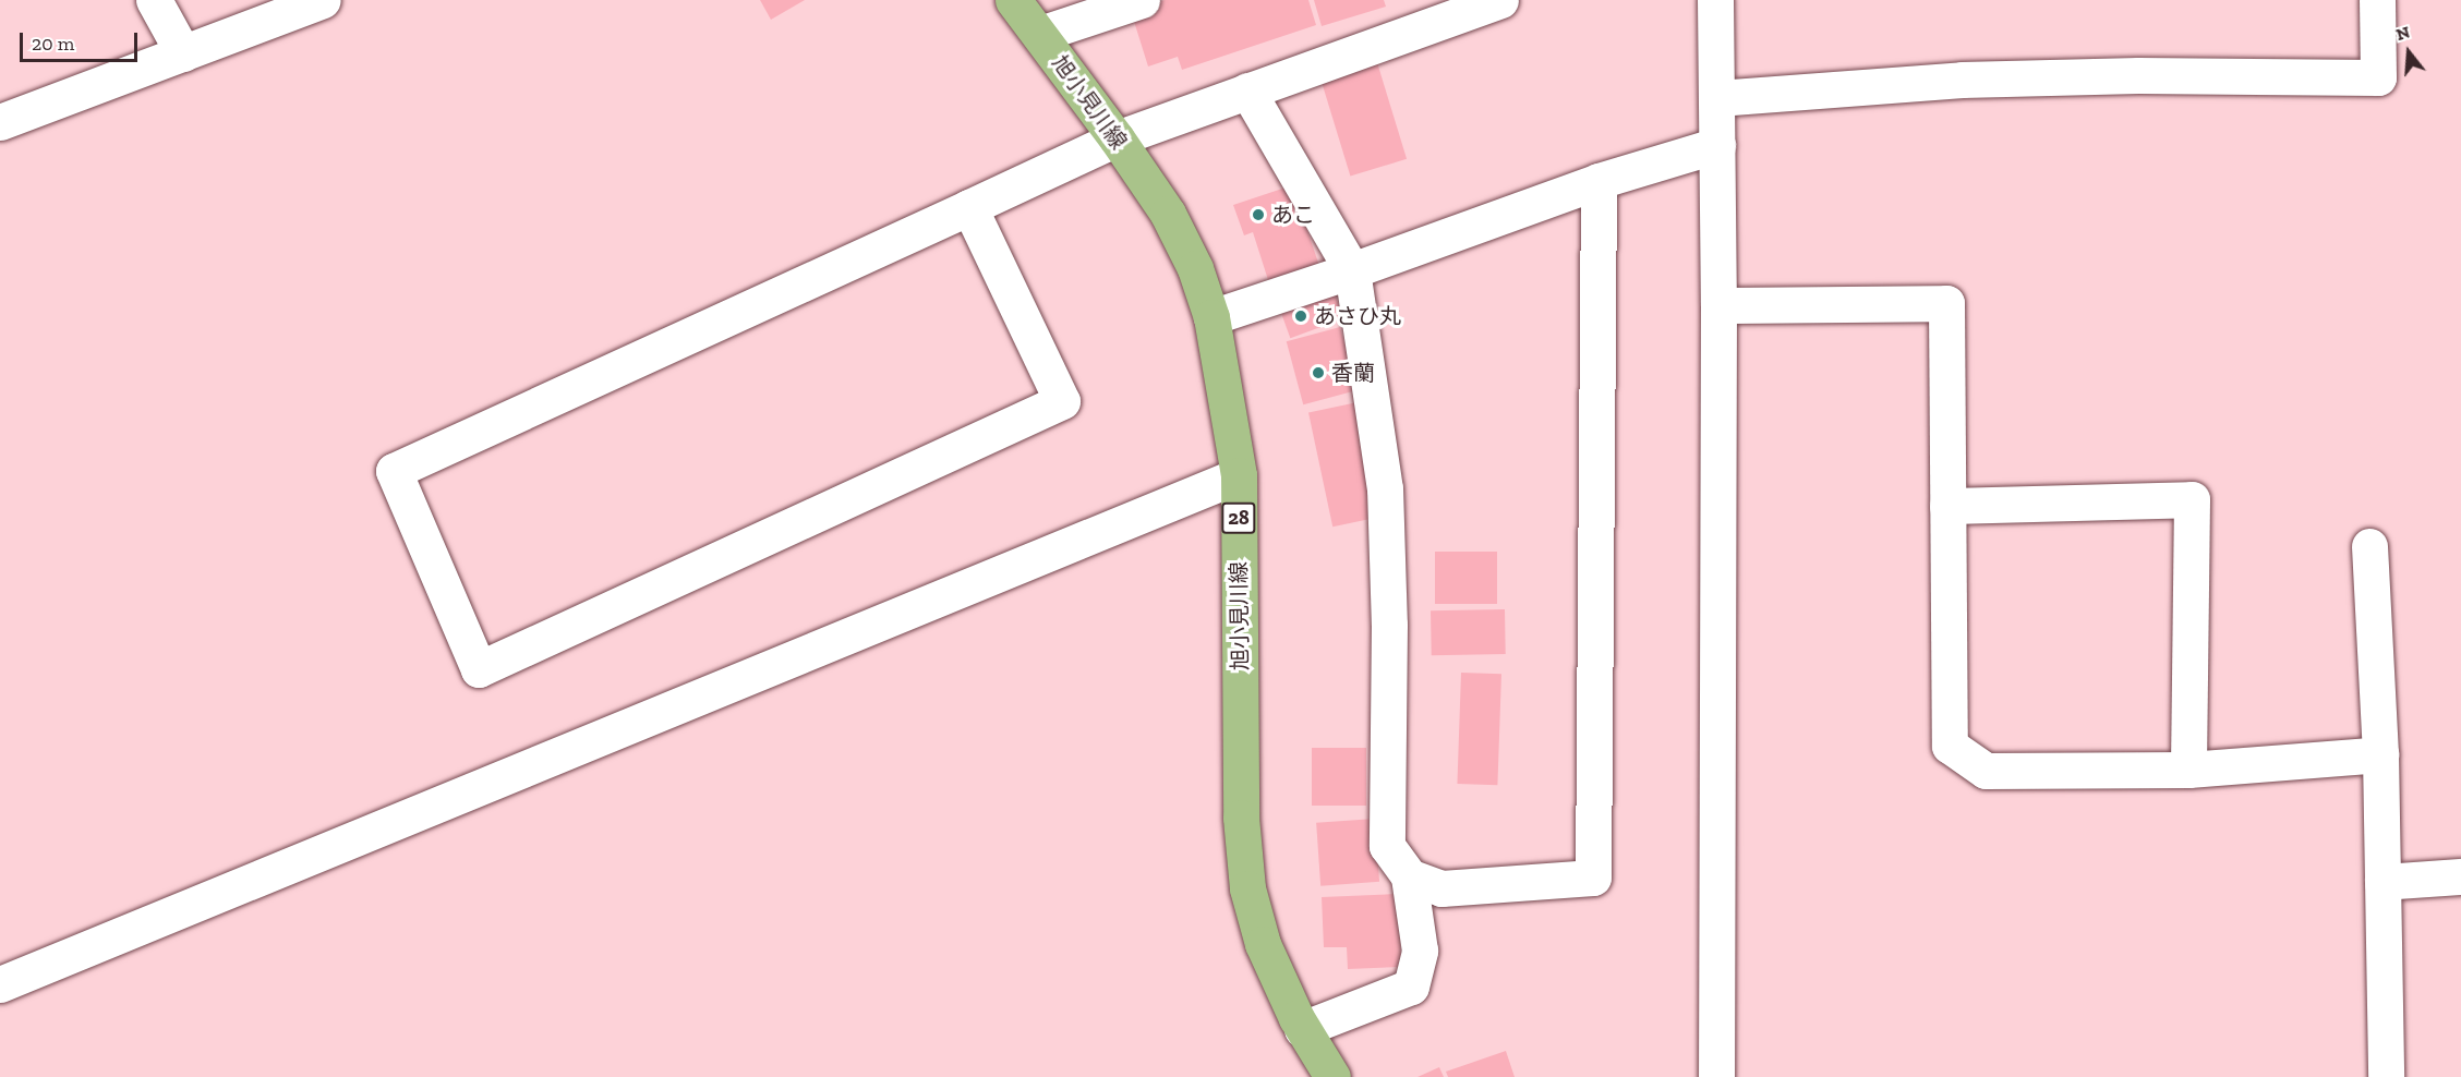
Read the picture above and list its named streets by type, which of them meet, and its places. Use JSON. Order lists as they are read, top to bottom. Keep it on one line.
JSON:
{"streets":{"main road":["旭小見川線","28"]},"places":["あこ","あさひ丸","香蘭"],"scale_bar":"20 m","north":"top"}
